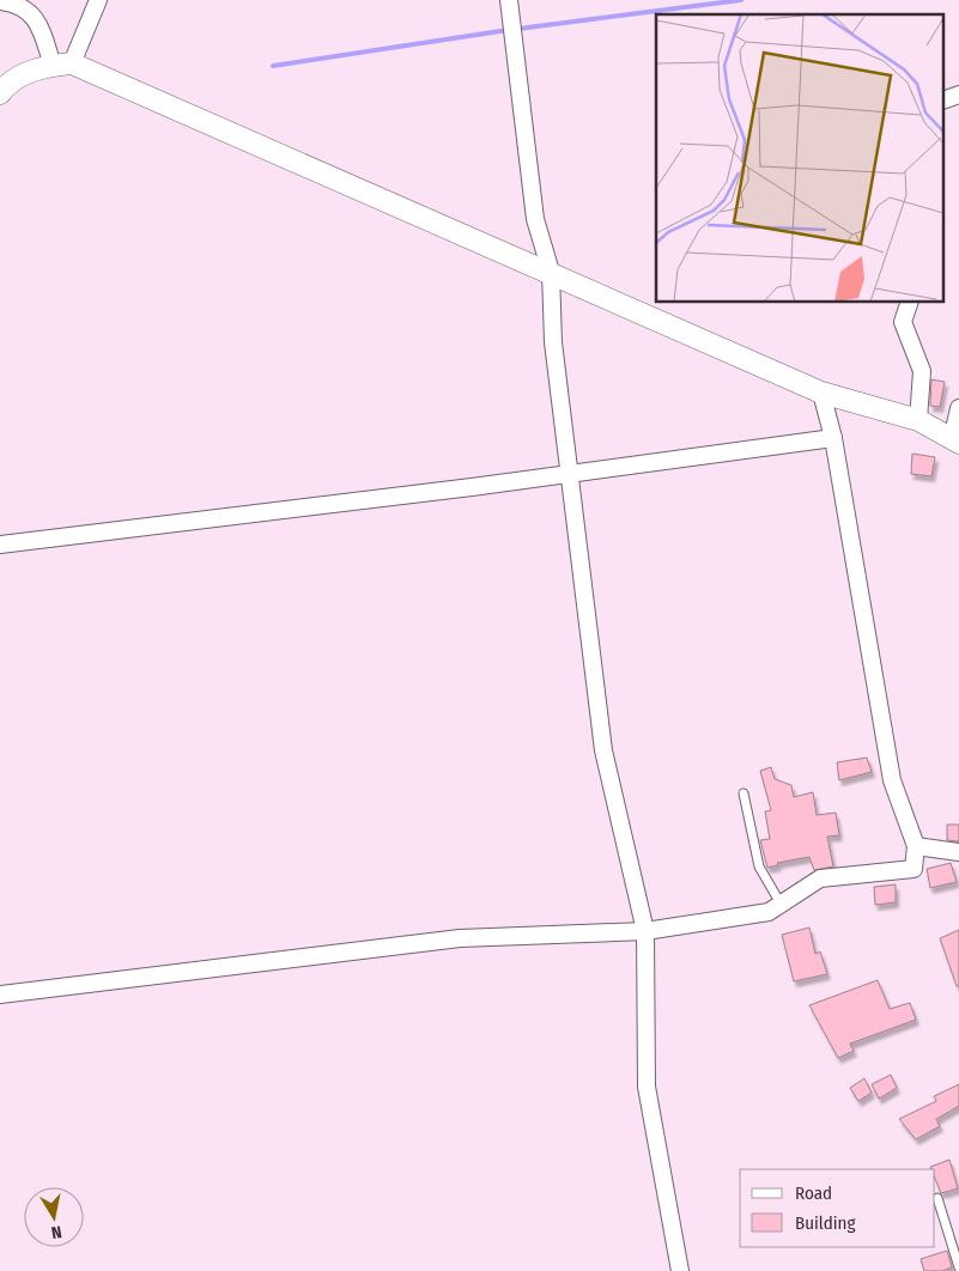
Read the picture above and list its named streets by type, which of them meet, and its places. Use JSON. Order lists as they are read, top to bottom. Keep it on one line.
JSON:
{"legend":["Road","Building"],"north":"bottom"}
